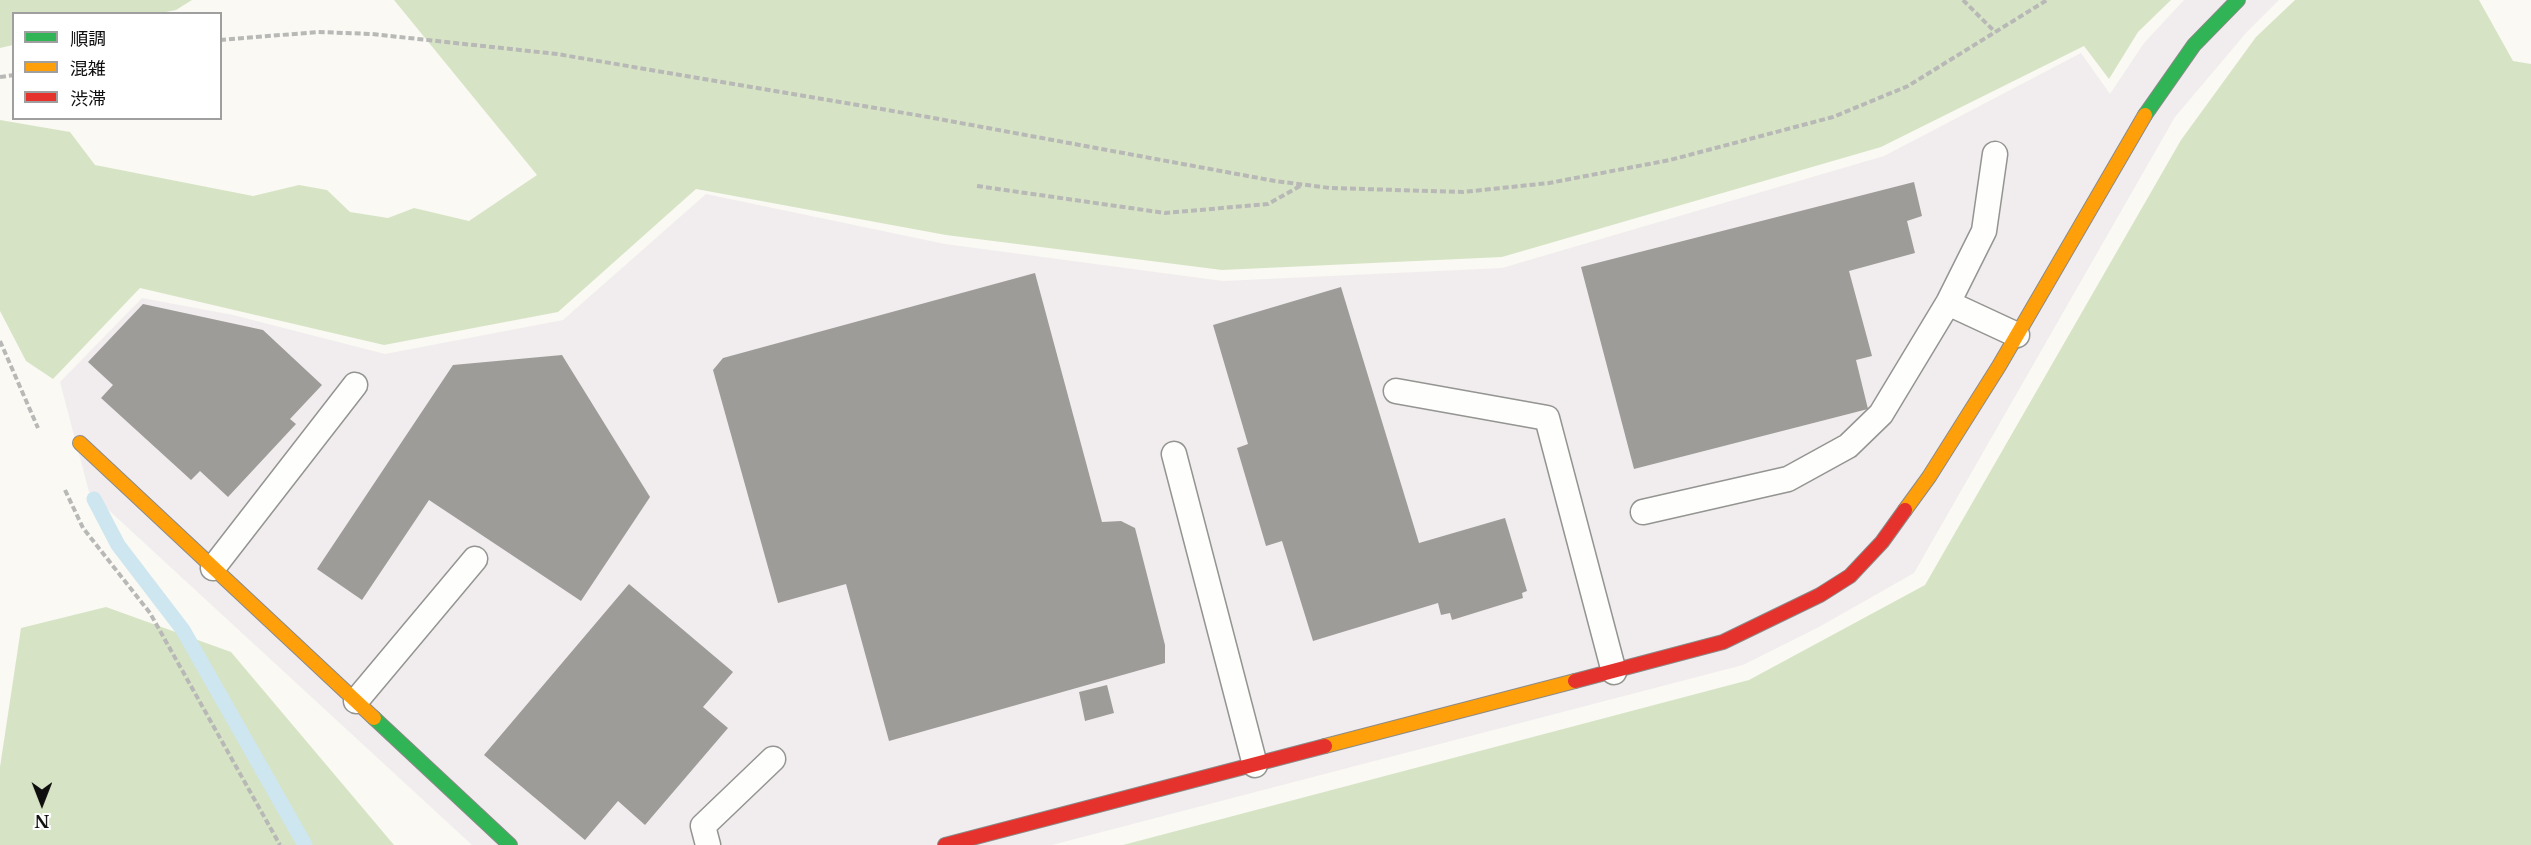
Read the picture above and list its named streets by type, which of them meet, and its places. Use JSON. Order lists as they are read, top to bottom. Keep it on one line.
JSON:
{"legend":["順調","混雑","渋滞"],"north":"bottom"}
